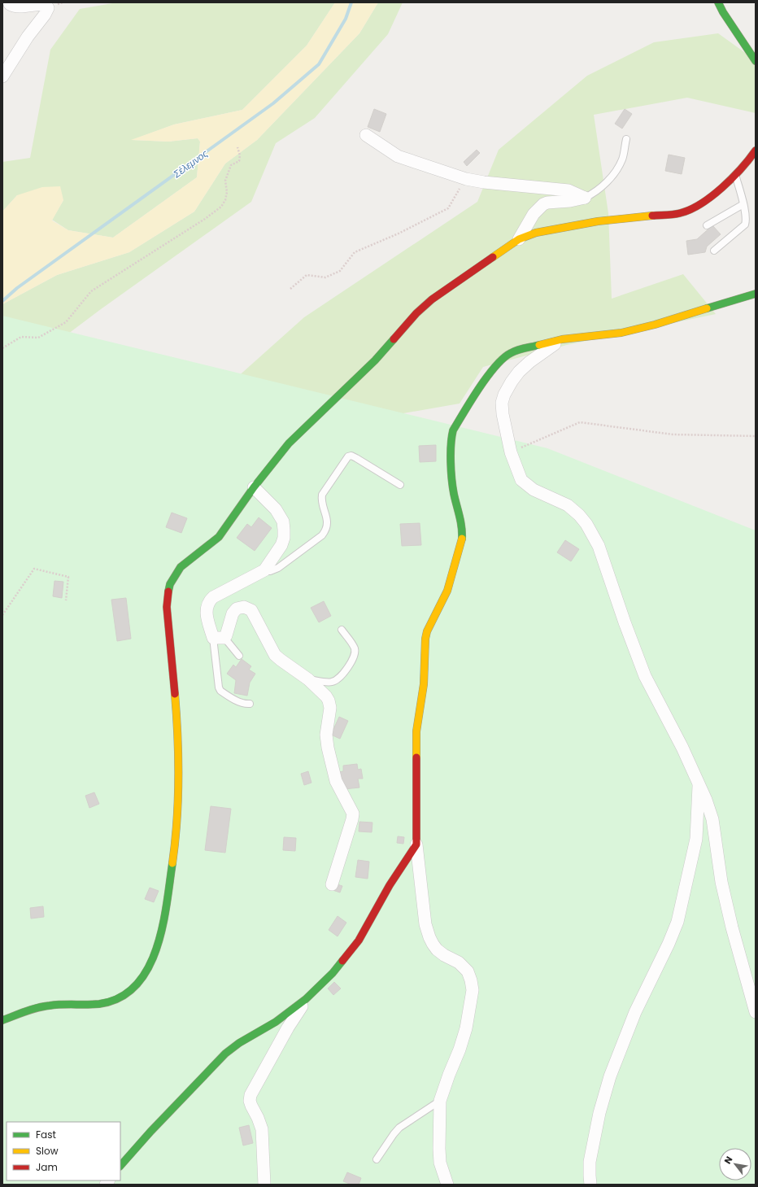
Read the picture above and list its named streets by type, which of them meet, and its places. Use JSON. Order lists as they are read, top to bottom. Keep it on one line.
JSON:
{"water":["Σέλεμνος"],"legend":["Fast","Slow","Jam"],"north":"top left"}
